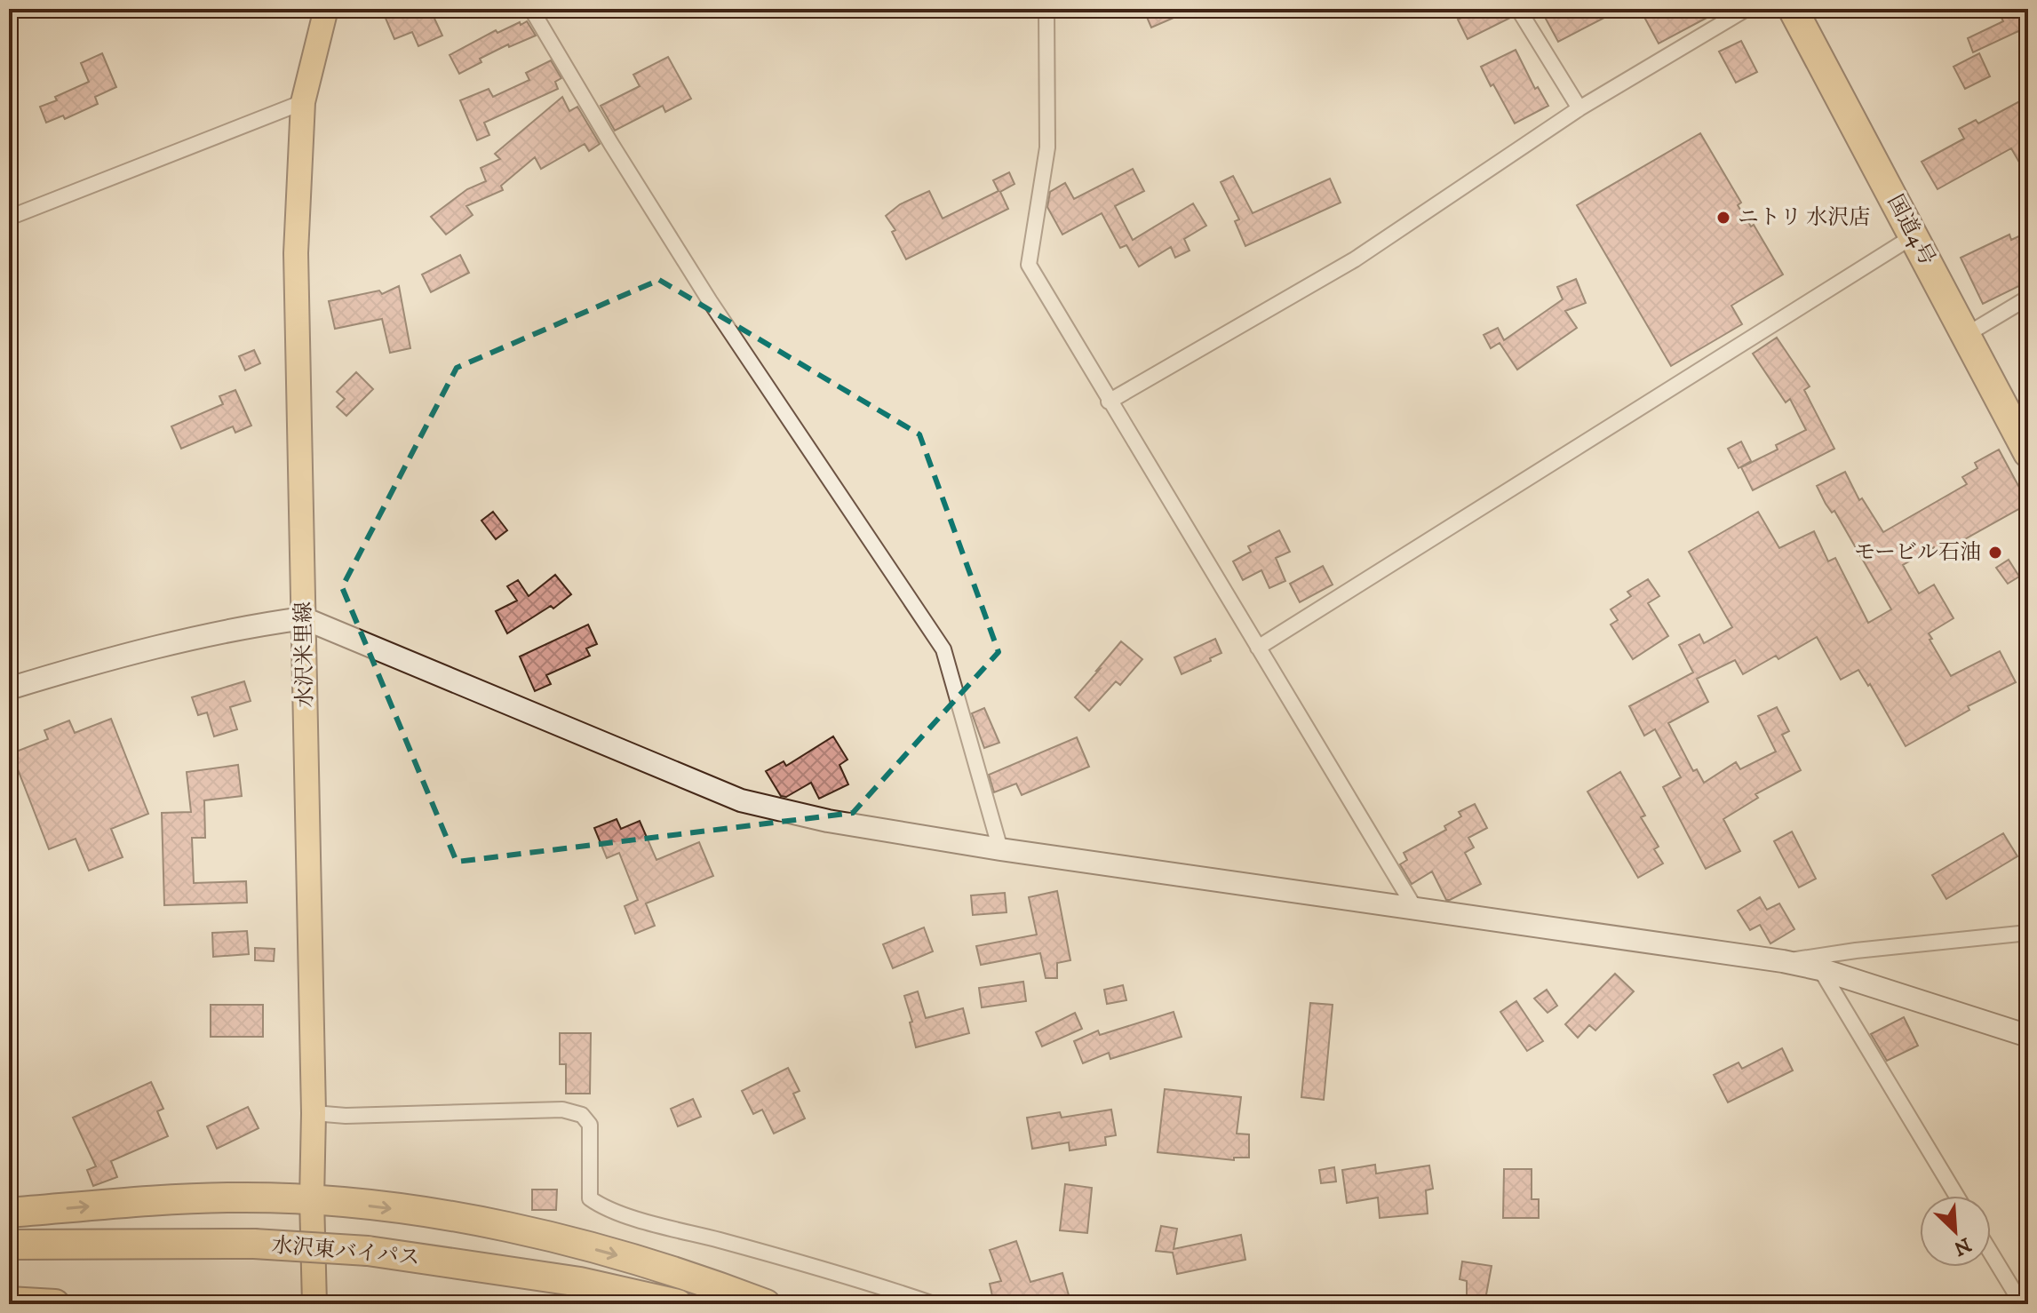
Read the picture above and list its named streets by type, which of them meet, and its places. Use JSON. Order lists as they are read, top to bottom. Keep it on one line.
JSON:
{"streets":{"highway":["国道4号","水沢東バイパス"],"main road":["水沢米里線"]},"places":["ニトリ 水沢店","モービル石油"],"north":"bottom right"}
